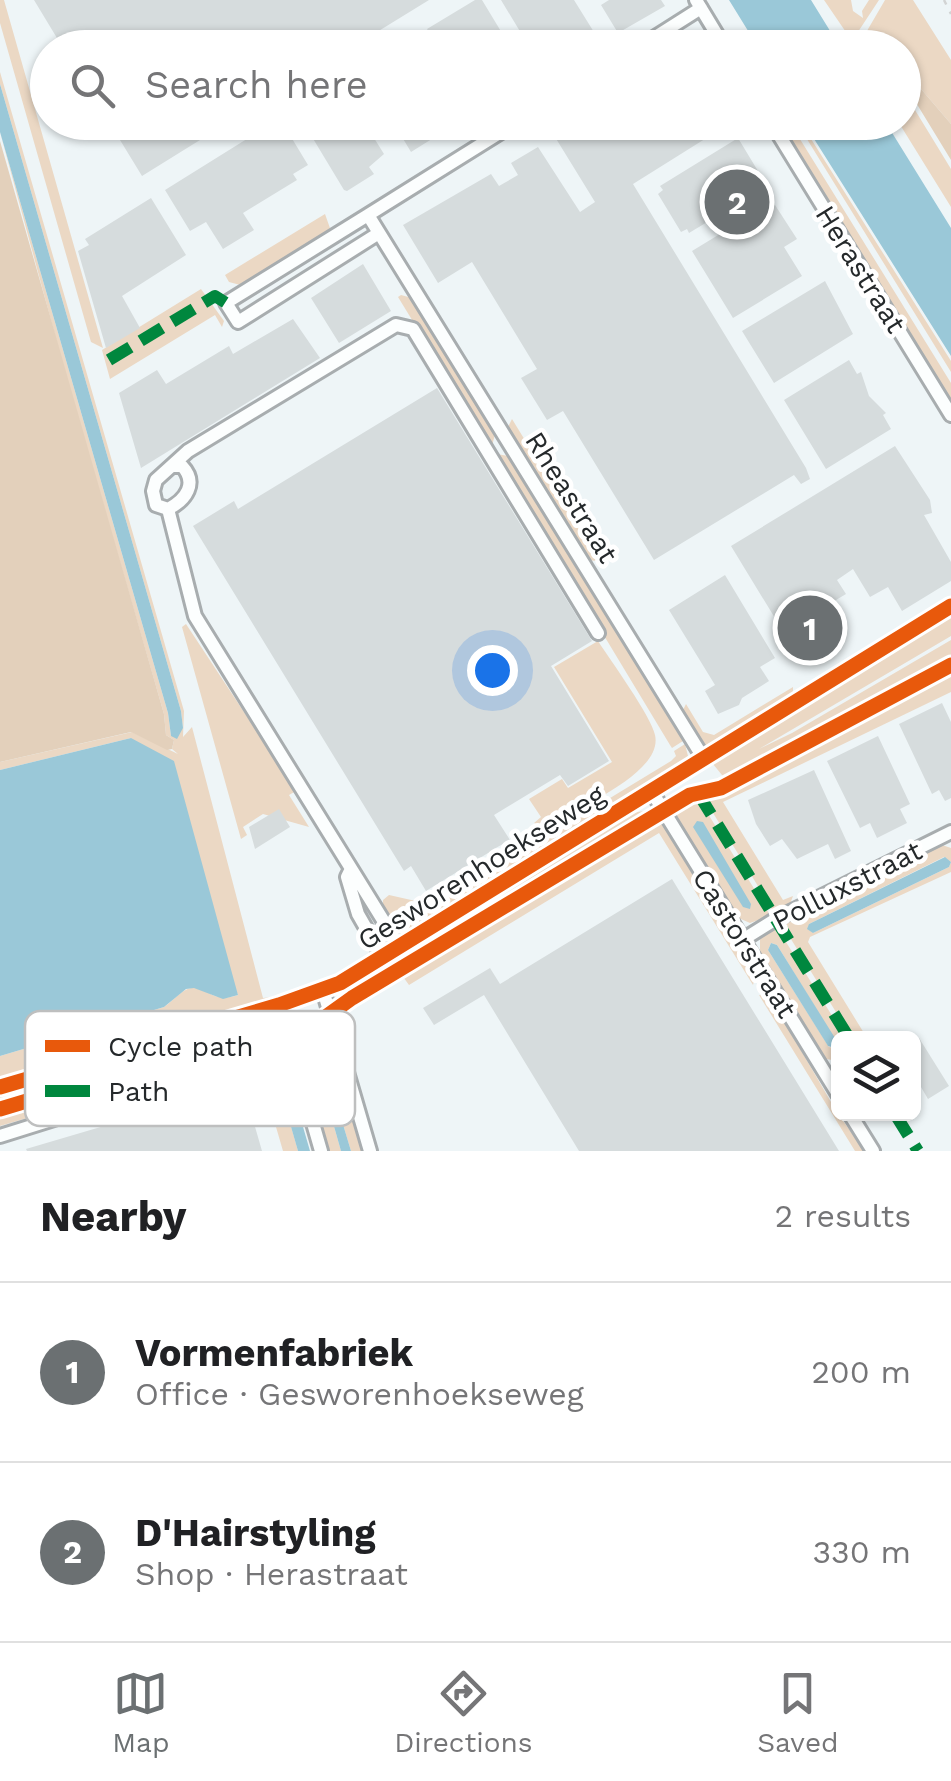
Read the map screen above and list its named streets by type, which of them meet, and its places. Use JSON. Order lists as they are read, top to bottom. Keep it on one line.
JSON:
{"streets":{"street":["Herastraat","Rheastraat","Gesworenhoekseweg","Polluxstraat","Castorstraat"]},"crossings":[["Rheastraat","Gesworenhoekseweg"],["Gesworenhoekseweg","Castorstraat"],["Polluxstraat","Castorstraat"]],"legend":["Cycle path","Path"],"page":{"search":"Search here","pins":["2","1"],"heading":["Nearby","2 results"],"list":[{"mark":"1","name":"Vormenfabriek","note":"Office · Gesworenhoekseweg","value":"200 m"},{"mark":"2","name":"D'Hairstyling","note":"Shop · Herastraat","value":"330 m"}],"nav":["Map","Directions","Saved"]}}
